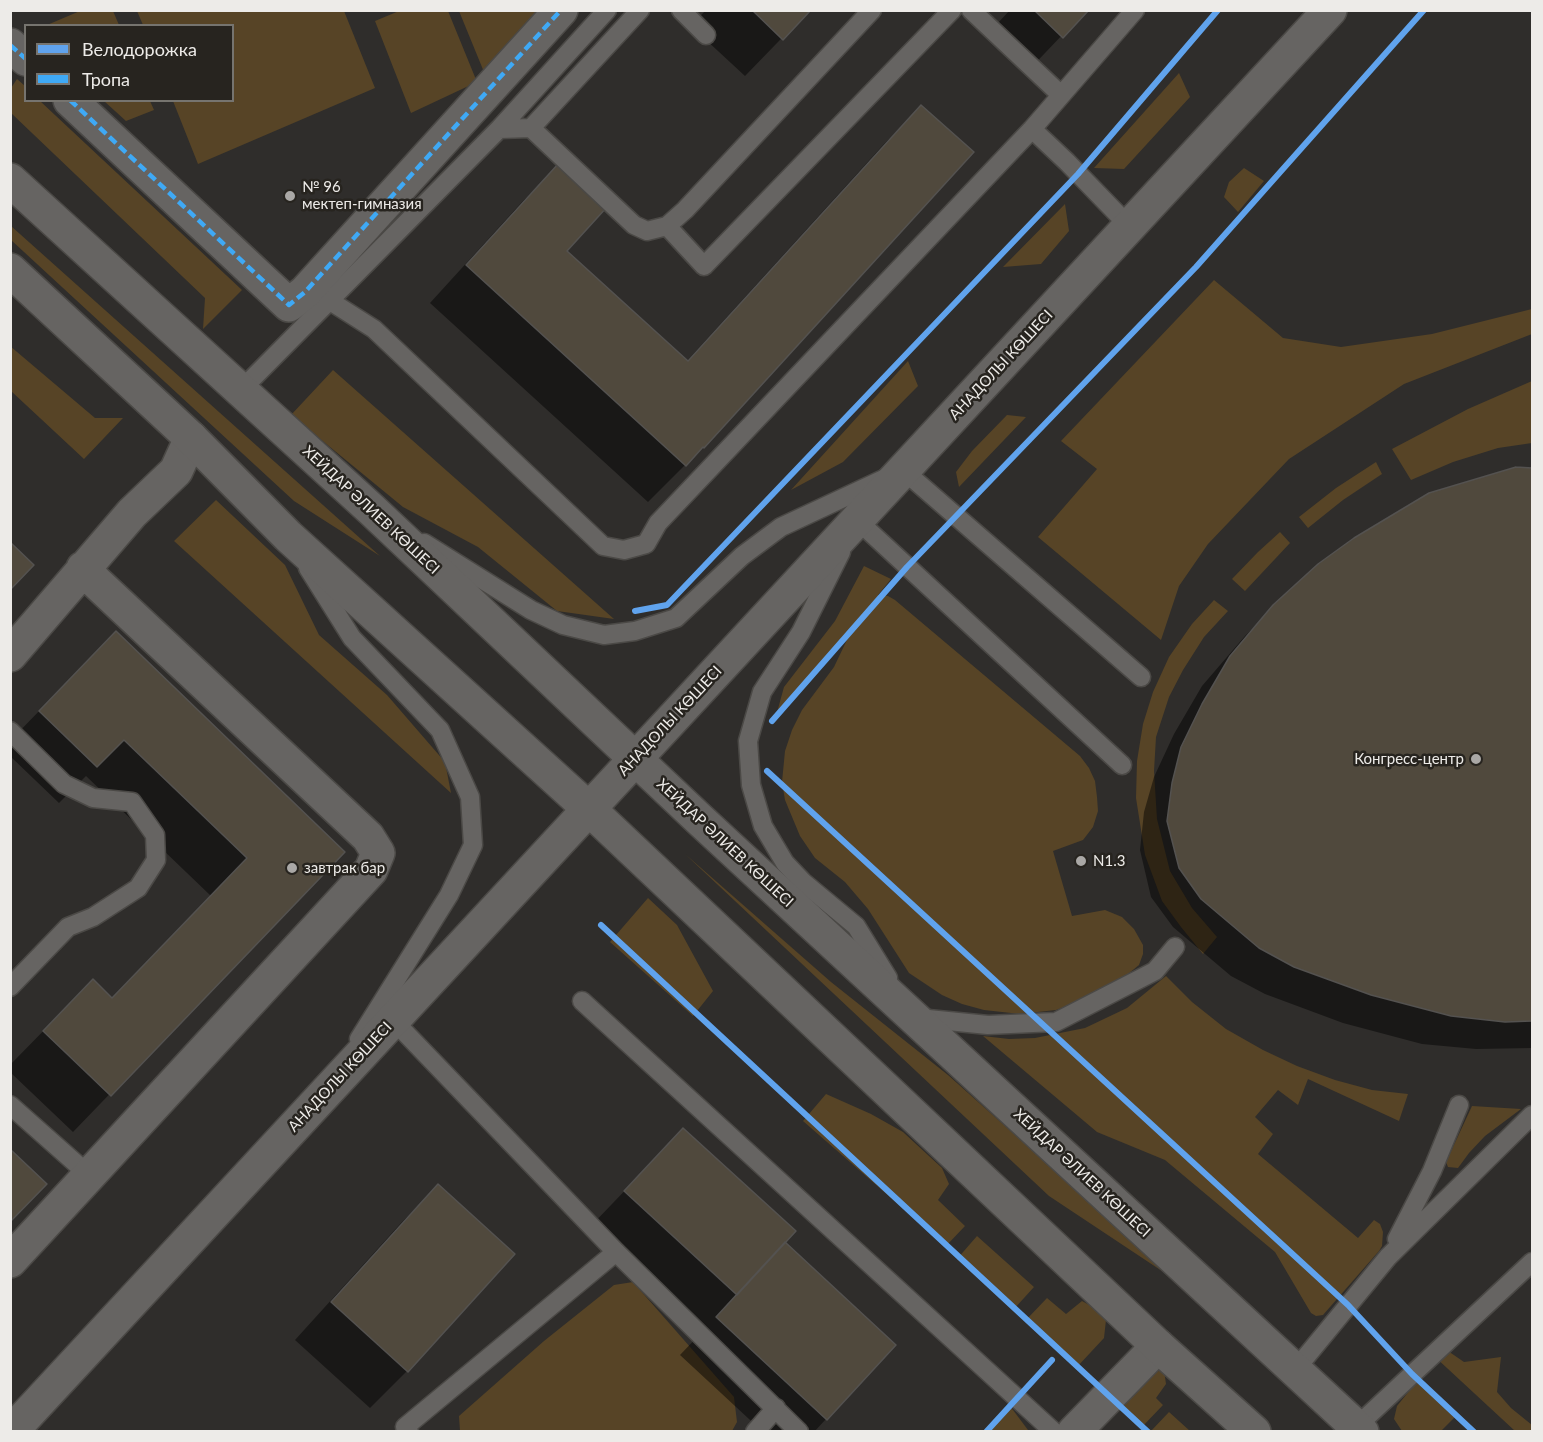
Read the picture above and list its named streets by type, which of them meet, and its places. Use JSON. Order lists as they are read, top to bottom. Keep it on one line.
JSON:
{"streets":{"street":["АНАДОЛЫ КӨШЕСІ","ХЕЙДАР ӘЛИЕВ КӨШЕСІ"]},"crossings":[["АНАДОЛЫ КӨШЕСІ","ХЕЙДАР ӘЛИЕВ КӨШЕСІ"]],"places":["№ 96 мектеп-гимназия","Конгресс-центр","N1.3","завтрак бар"],"legend":["Велодорожка","Тропа"]}
